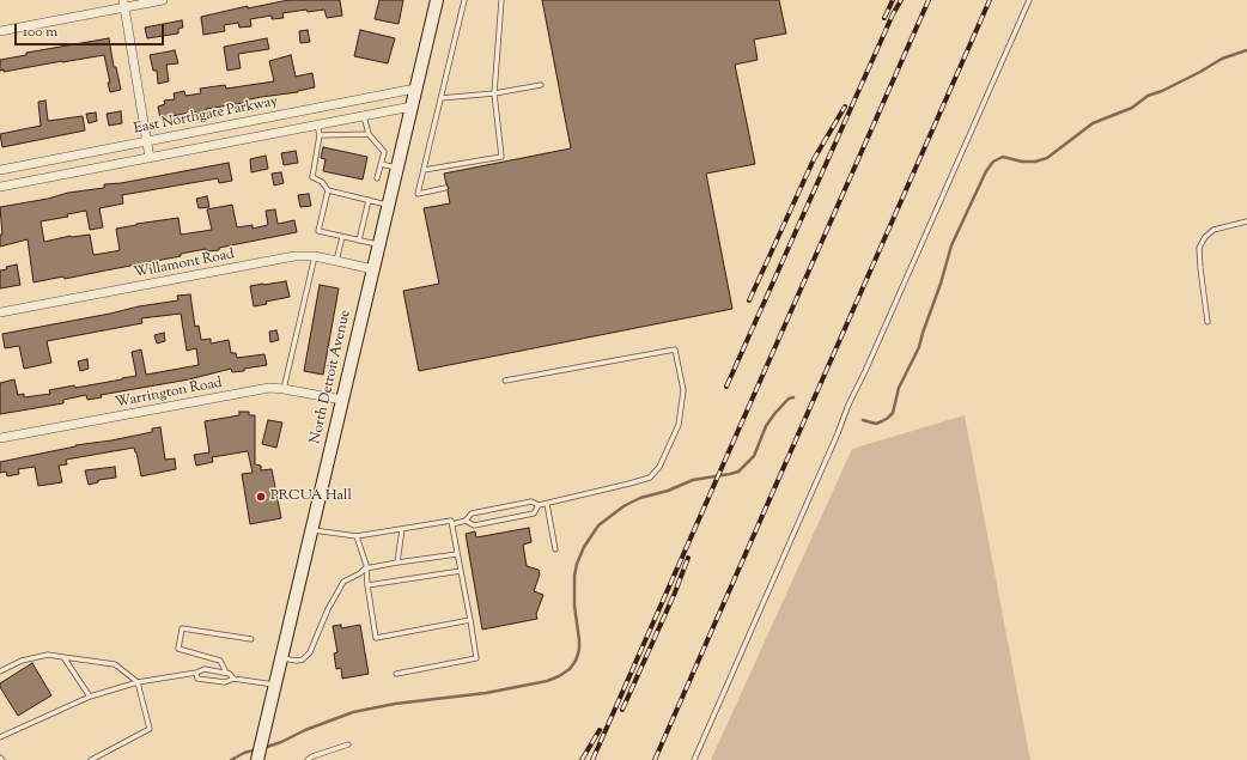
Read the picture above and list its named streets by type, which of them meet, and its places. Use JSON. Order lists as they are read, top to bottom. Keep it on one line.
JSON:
{"streets":{"main road":["North Detroit Avenue"],"street":["East Northgate Parkway","Willamont Road","Warrington Road"]},"crossings":[["East Northgate Parkway","North Detroit Avenue"],["Willamont Road","North Detroit Avenue"],["North Detroit Avenue","Warrington Road"]],"places":["PRCUA Hall"],"scale_bar":"100 m"}
